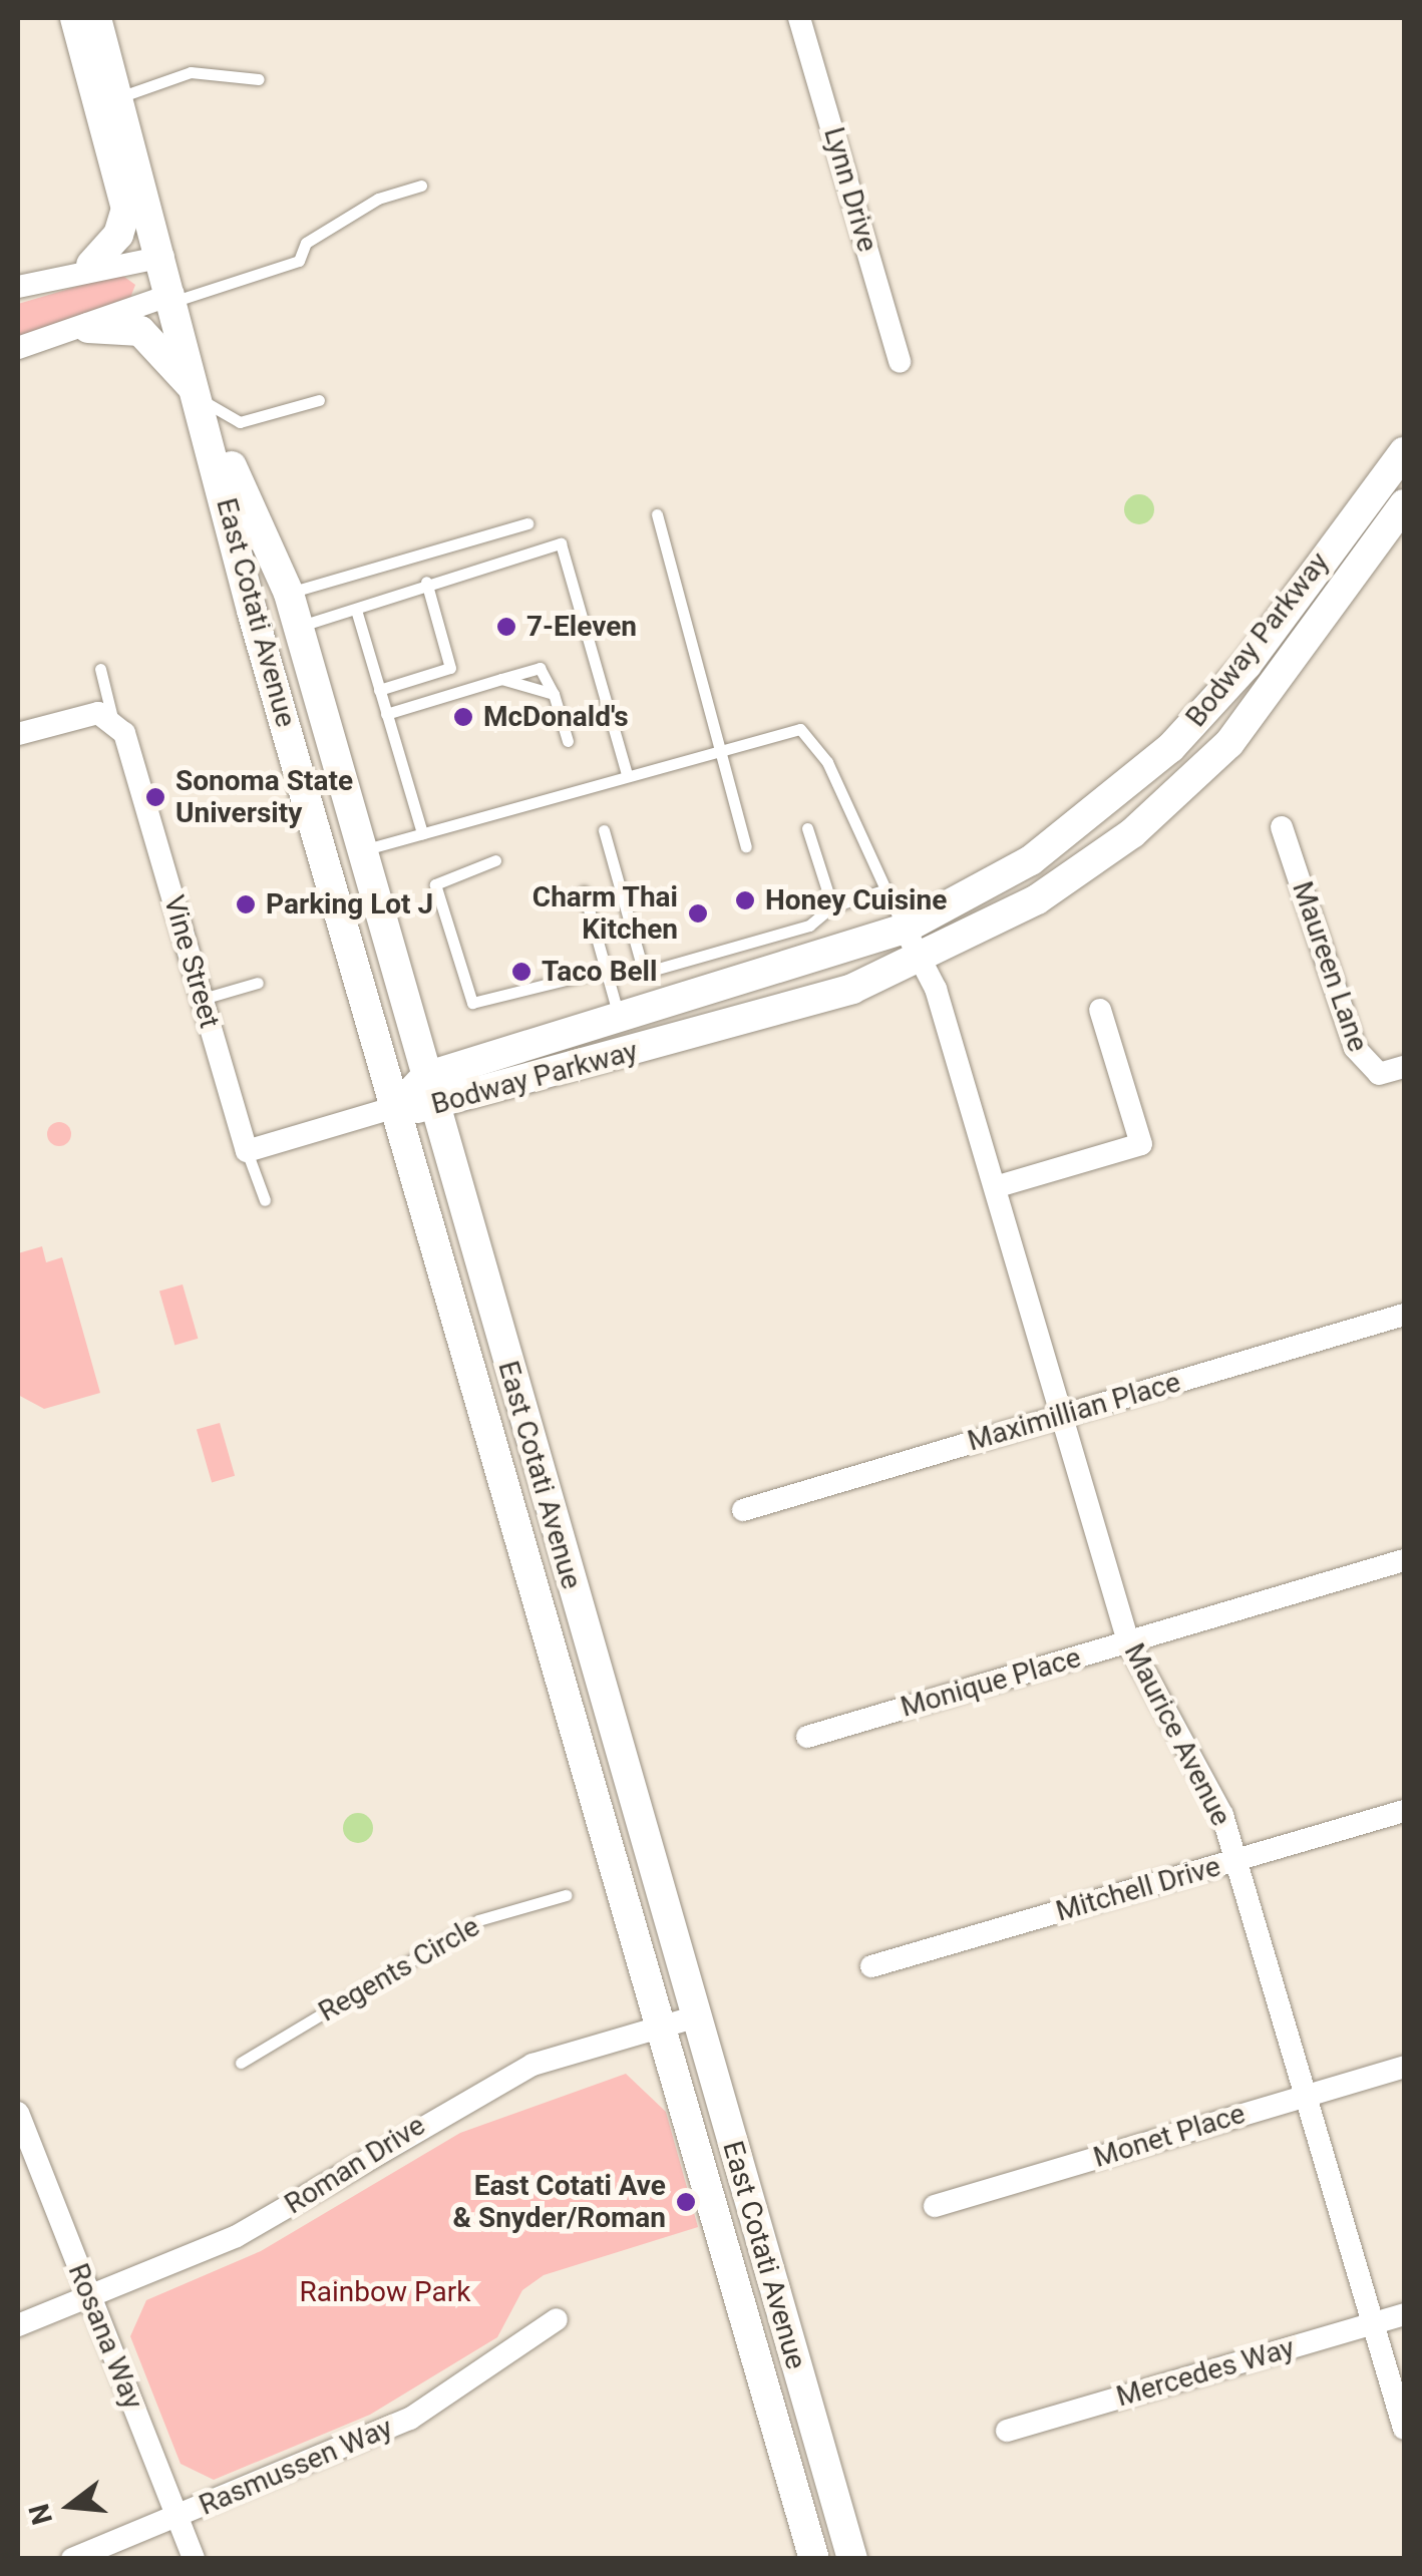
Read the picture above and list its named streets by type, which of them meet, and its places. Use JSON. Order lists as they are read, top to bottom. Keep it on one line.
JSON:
{"streets":{"main road":["East Cotati Avenue","Bodway Parkway"],"street":["Lynn Drive","Vine Street","Maureen Lane","Maximillian Place","Monique Place","Maurice Avenue","Mitchell Drive","Monet Place","Roman Drive","Rosana Way","Mercedes Way","Rasmussen Way"],"lane":["Regents Circle"]},"crossings":[["East Cotati Avenue","Bodway Parkway"],["East Cotati Avenue","Roman Drive"],["Bodway Parkway","Maurice Avenue"],["Maximillian Place","Maurice Avenue"],["Monique Place","Maurice Avenue"],["Maurice Avenue","Mitchell Drive"],["Maurice Avenue","Monet Place"],["Maurice Avenue","Mercedes Way"],["Roman Drive","Rosana Way"],["Rosana Way","Rasmussen Way"]],"parks":["Rainbow Park"],"places":["7-Eleven","McDonald's","Sonoma State University","Honey Cuisine","Parking Lot J","Charm Thai Kitchen","Taco Bell","East Cotati Ave & Snyder/Roman"],"north":"left"}
